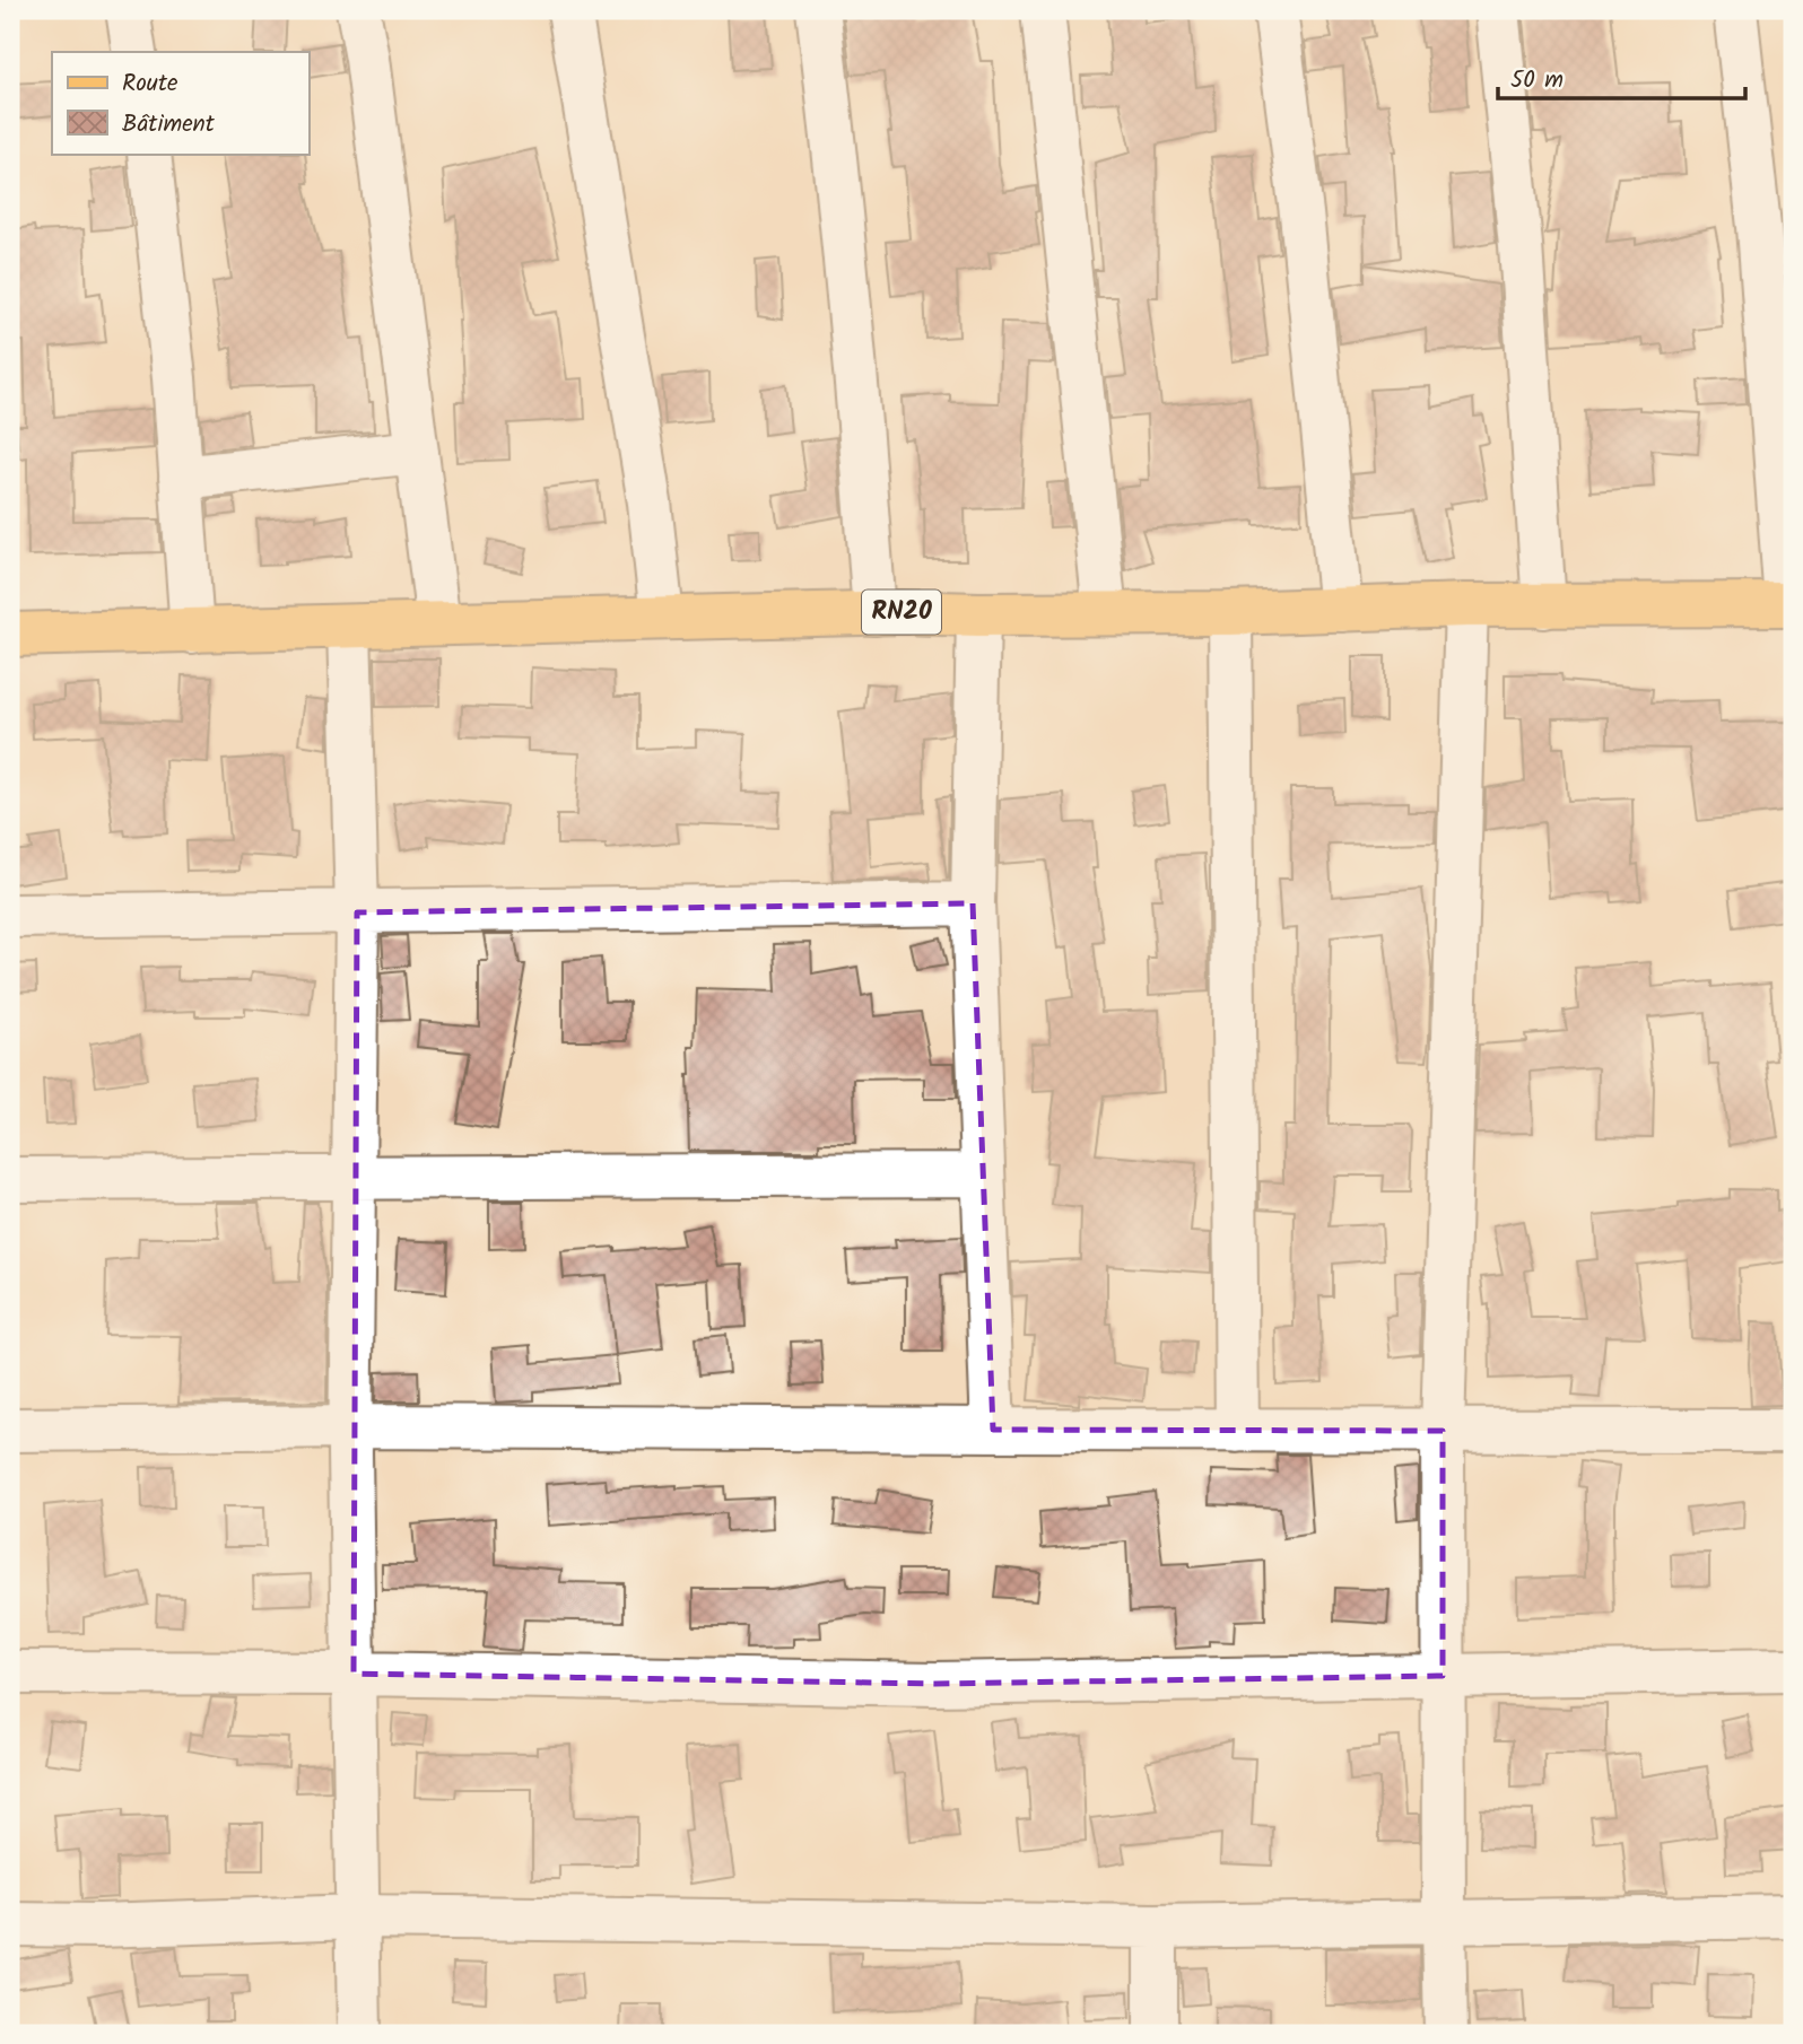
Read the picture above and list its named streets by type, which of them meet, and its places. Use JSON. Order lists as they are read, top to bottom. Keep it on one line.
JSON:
{"streets":{"main road":["RN20"]},"legend":["Route","Bâtiment"],"scale_bar":"50 m"}
